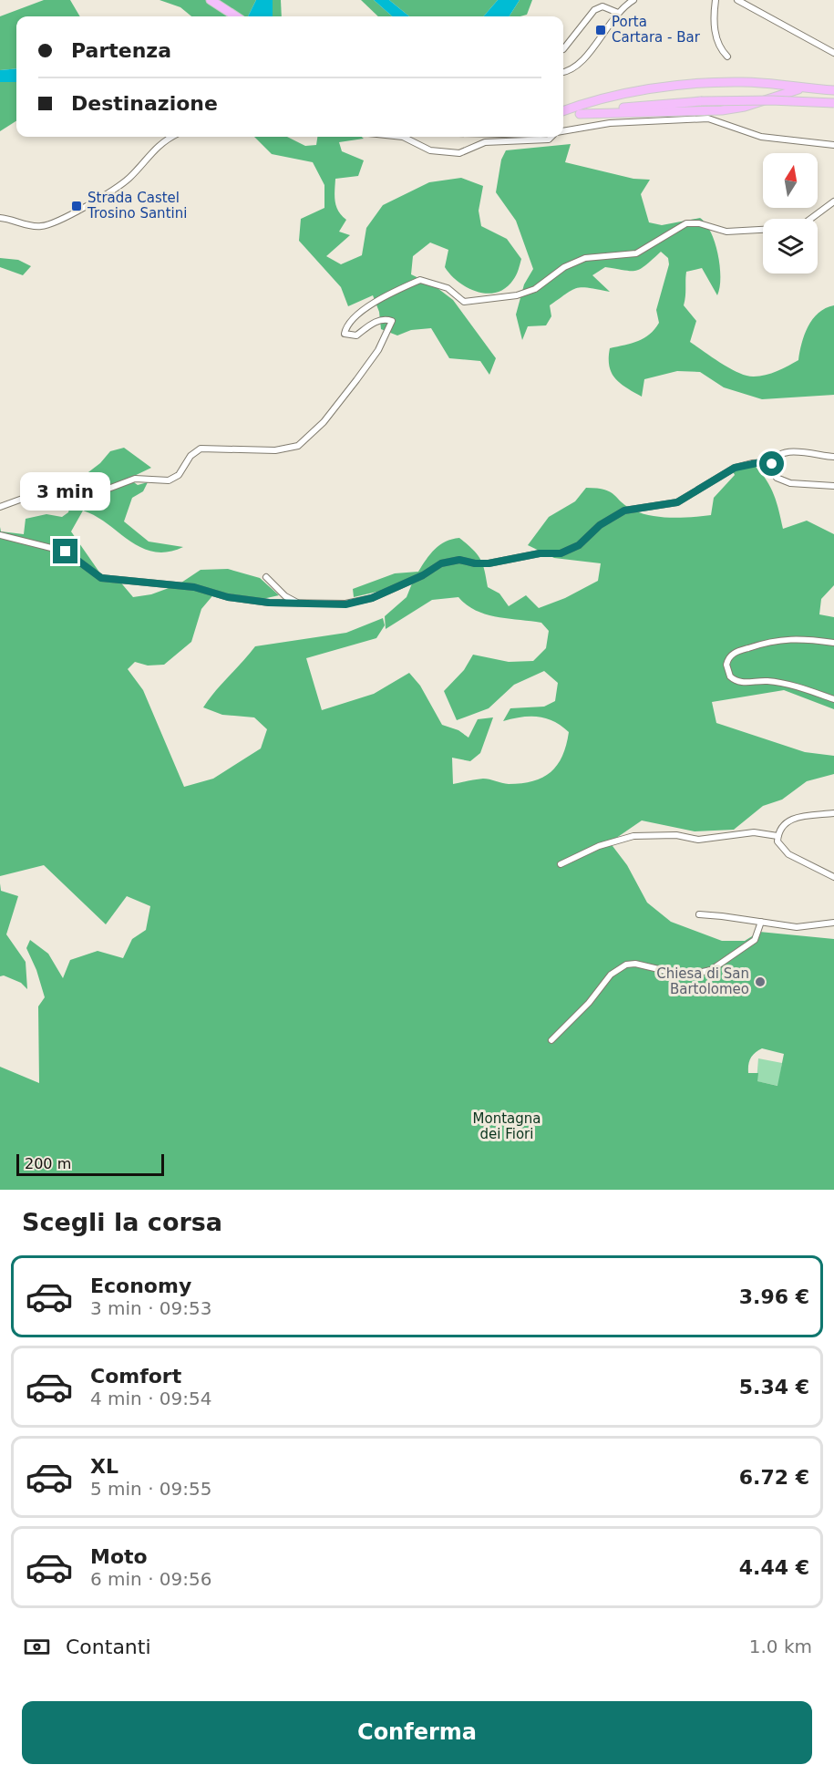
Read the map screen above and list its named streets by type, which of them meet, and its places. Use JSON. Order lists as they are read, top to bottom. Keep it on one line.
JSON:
{"parks":["Montagna dei Fiori"],"places":{"transit":["Porta Cartara - Bar","Strada Castel Trosino Santini"],"other":["Chiesa di San Bartolomeo"]},"scale_bar":"200 m","north":"top","page":{"banner":["Partenza","Destinazione"],"bubble":"3 min","scale":"200 m","heading":"Scegli la corsa","list":[{"name":"Economy","note":"3 min · 09:53","value":"3.96 €"},{"name":"Comfort","note":"4 min · 09:54","value":"5.34 €"},{"name":"XL","note":"5 min · 09:55","value":"6.72 €"},{"name":"Moto","note":"6 min · 09:56","value":"4.44 €"}],"pay":["Contanti","1.0 km"],"buttons":"Conferma"}}
